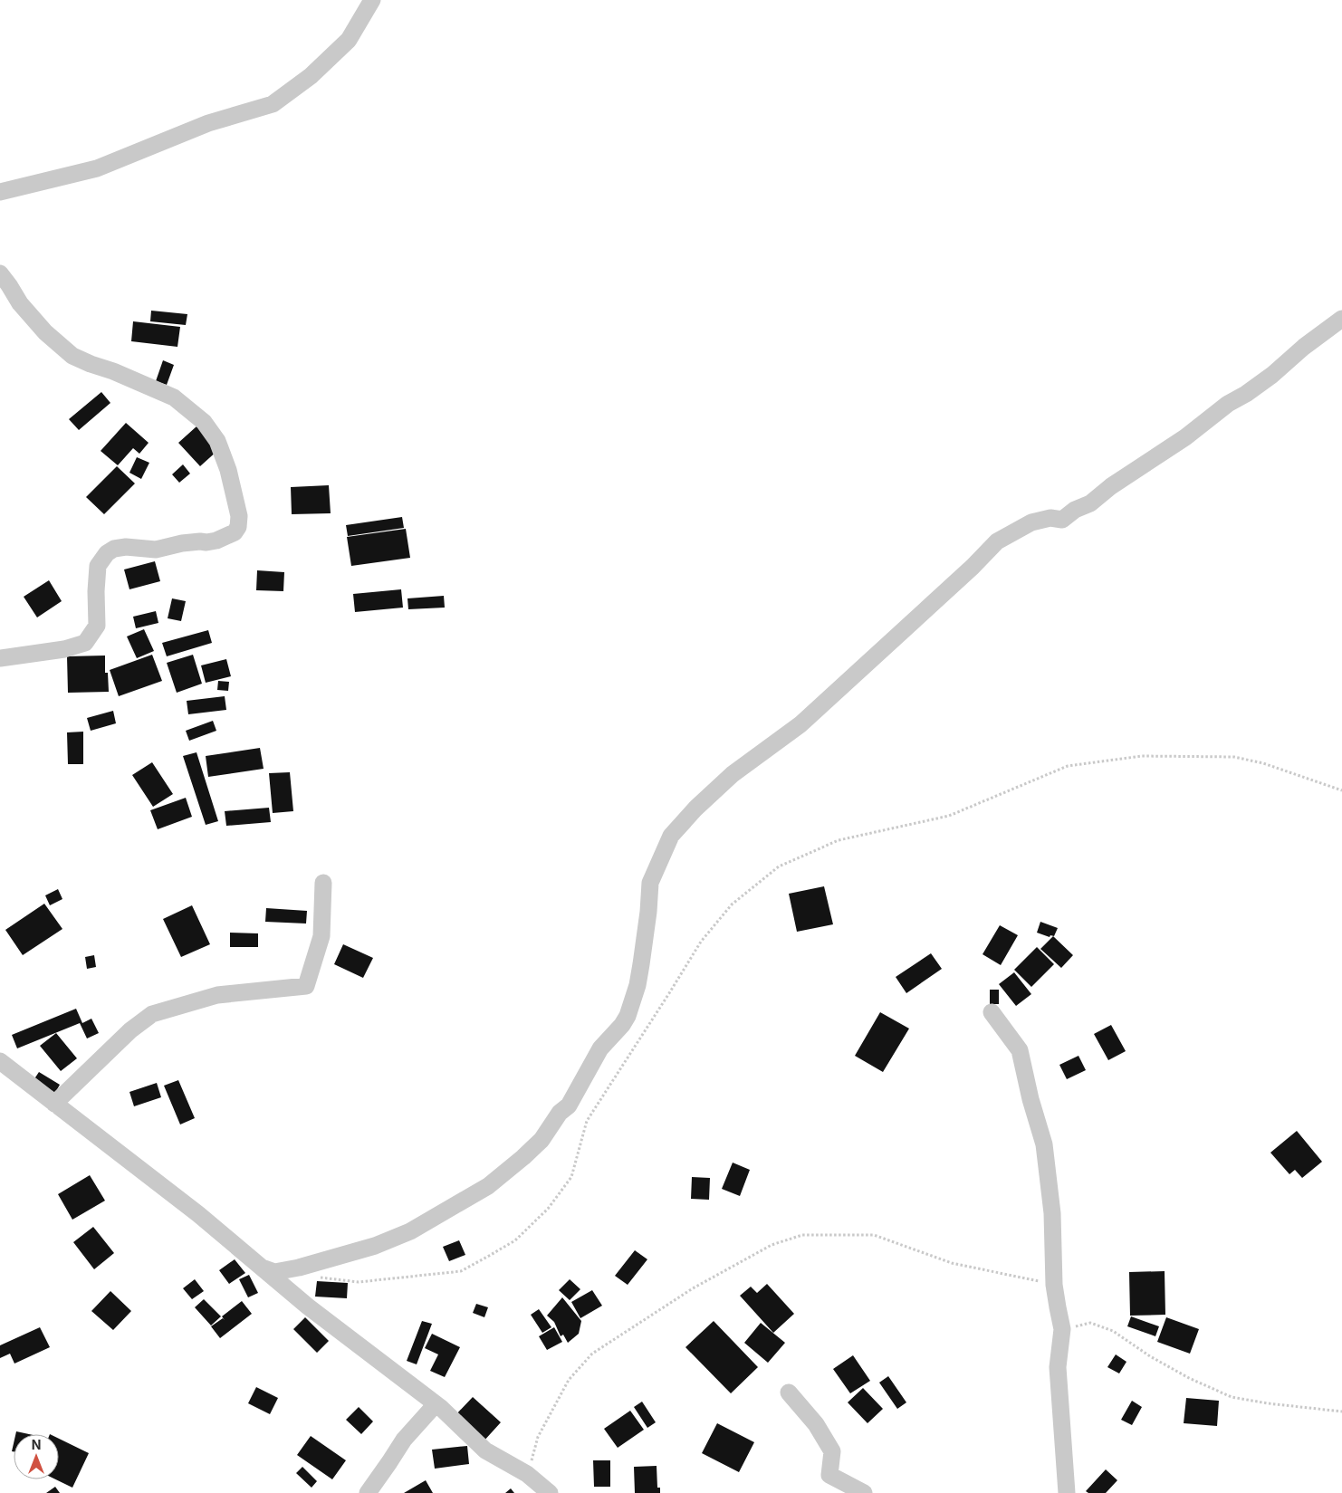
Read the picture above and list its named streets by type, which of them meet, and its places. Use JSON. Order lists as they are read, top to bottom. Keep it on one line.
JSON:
{"north":"top"}
